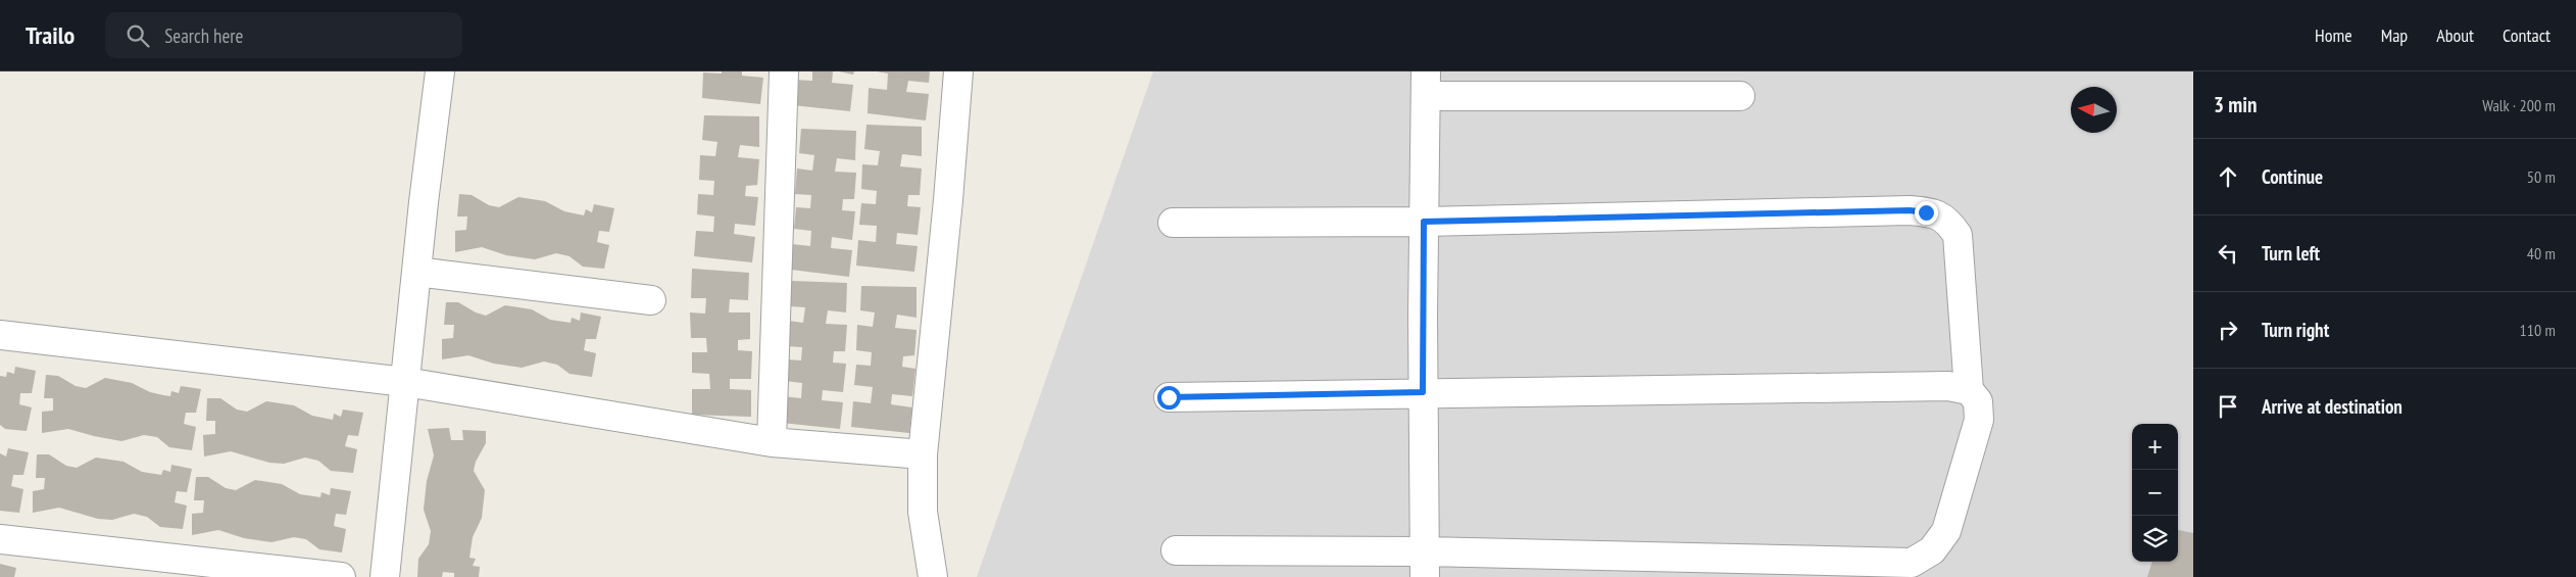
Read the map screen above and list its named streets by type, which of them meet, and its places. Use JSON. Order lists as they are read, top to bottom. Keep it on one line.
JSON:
{"north":"left","page":{"header":"Trailo","search":"Search here","nav":["Home","Map","About","Contact"],"heading":["3 min","Walk · 200 m"],"list":[["Continue","50 m"],["Turn left","40 m"],["Turn right","110 m"],"Arrive at destination"],"map_buttons":["+","−"]}}
